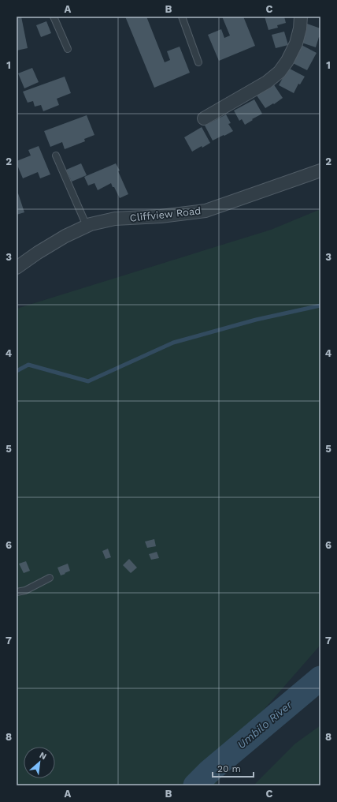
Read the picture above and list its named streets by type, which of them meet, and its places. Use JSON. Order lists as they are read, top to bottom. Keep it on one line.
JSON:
{"streets":{"street":["Cliffview Road"]},"water":["Umbilo River"],"scale_bar":"20 m","north":"top right","grid":{"columns":["A","B","C"],"rows":["1","2","3","4","5","6","7","8"]}}
